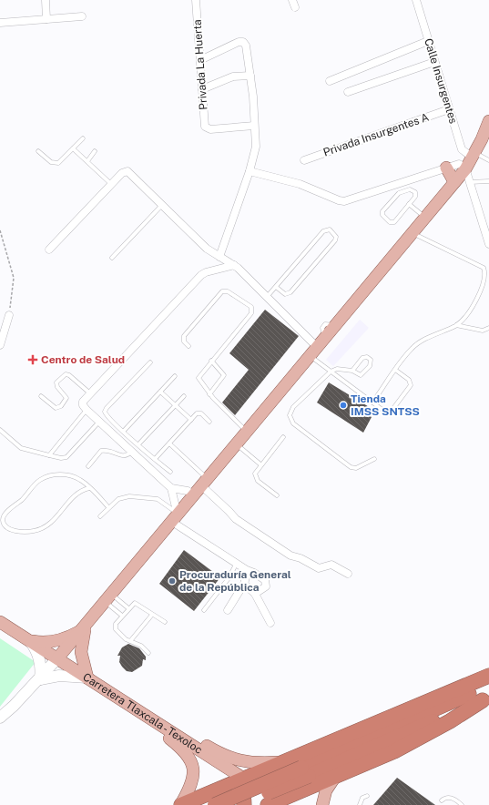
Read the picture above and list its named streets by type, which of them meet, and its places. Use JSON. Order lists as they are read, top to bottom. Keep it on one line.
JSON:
{"streets":{"main road":["Carretera Tlaxcala - Texoloc"],"street":["Privada La Huerta","Calle Insurgentes","Privada Insurgentes A"]},"crossings":[["Calle Insurgentes","Privada Insurgentes A"]],"places":{"health":["Centro de Salud"],"other":["Tienda IMSS SNTSS","Procuraduría General de la República"]}}
